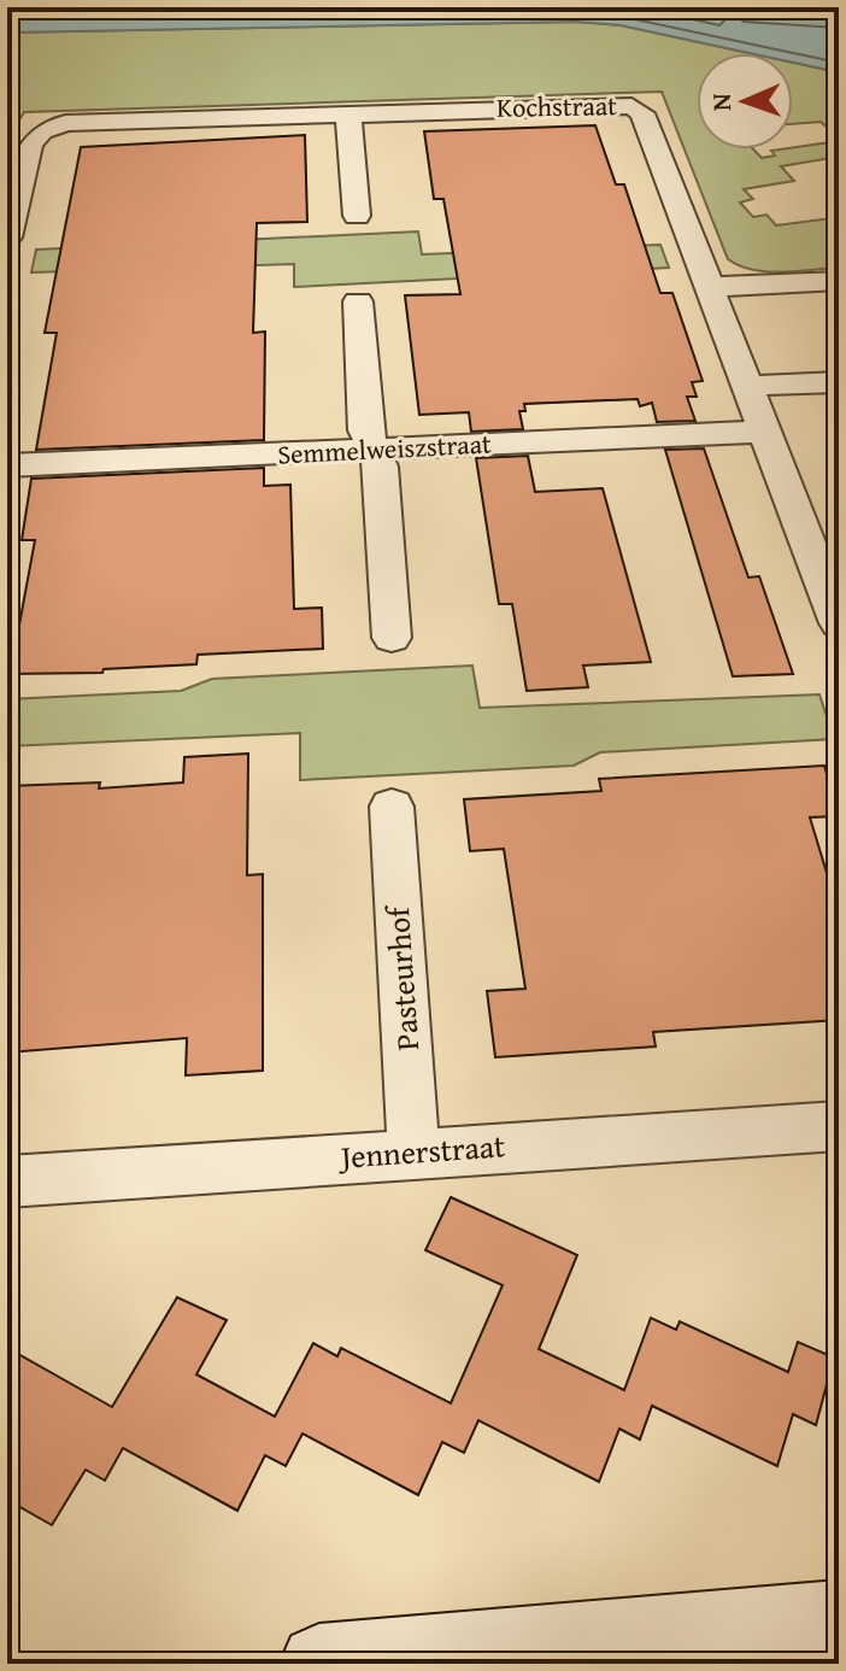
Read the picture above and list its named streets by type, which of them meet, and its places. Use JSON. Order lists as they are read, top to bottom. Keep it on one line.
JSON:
{"streets":{"street":["Kochstraat","Semmelweiszstraat","Pasteurhof","Jennerstraat"]},"crossings":[["Kochstraat","Semmelweiszstraat"],["Pasteurhof","Jennerstraat"]],"north":"left"}
